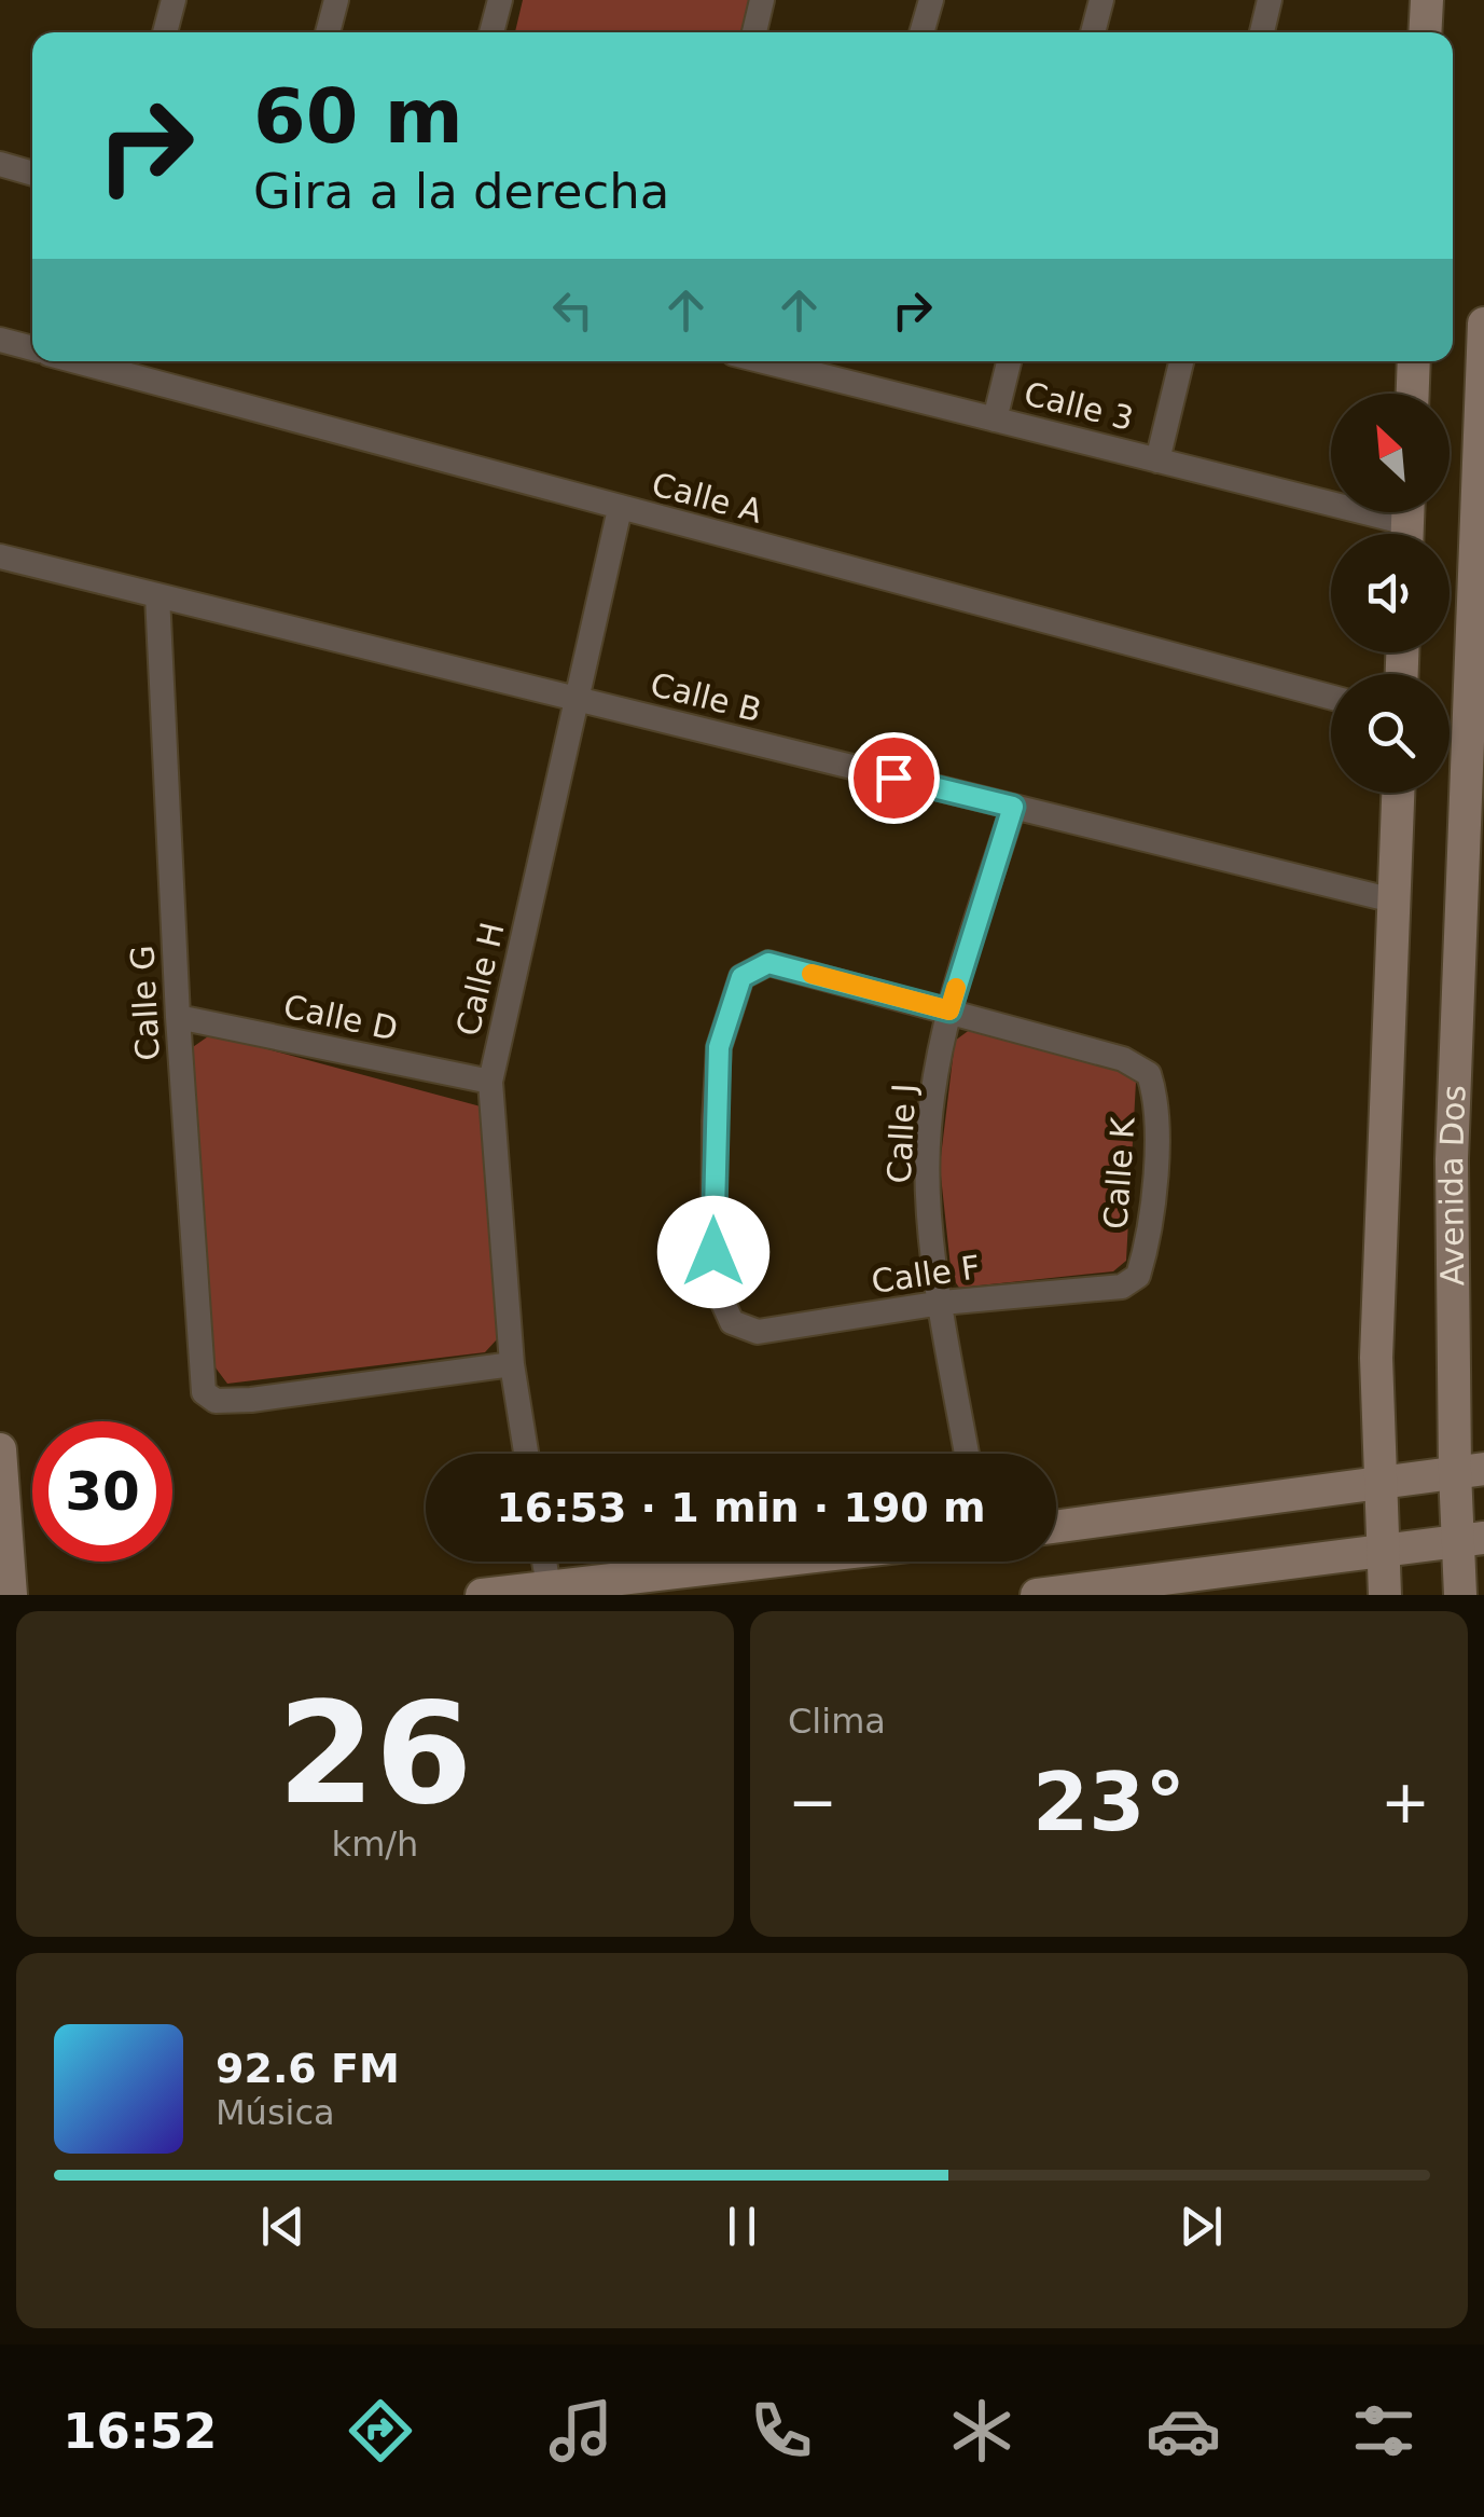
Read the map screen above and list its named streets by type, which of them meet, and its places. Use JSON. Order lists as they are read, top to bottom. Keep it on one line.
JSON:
{"streets":{"street":["Calle 3","Calle A","Calle B","Calle H","Calle G","Calle D","Calle J","Calle K","Avenida Dos","Calle F"]},"crossings":[["Calle A","Calle H"],["Calle B","Calle H"],["Calle B","Calle G"],["Calle B","Calle J"],["Calle B","Avenida Dos"],["Calle H","Calle G"],["Calle H","Calle D"],["Calle G","Calle D"],["Calle J","Calle K"],["Calle J","Calle F"],["Calle K","Calle F"]],"north":"top left","page":{"turn":["60 m","Gira a la derecha"],"limit":"30","trip":"16:53 · 1 min · 190 m","tile":[["26","km/h"],"Clima"],"heat":["−","23°","+"],"song":["92.6 FM","Música"],"tabs":"16:52"}}
